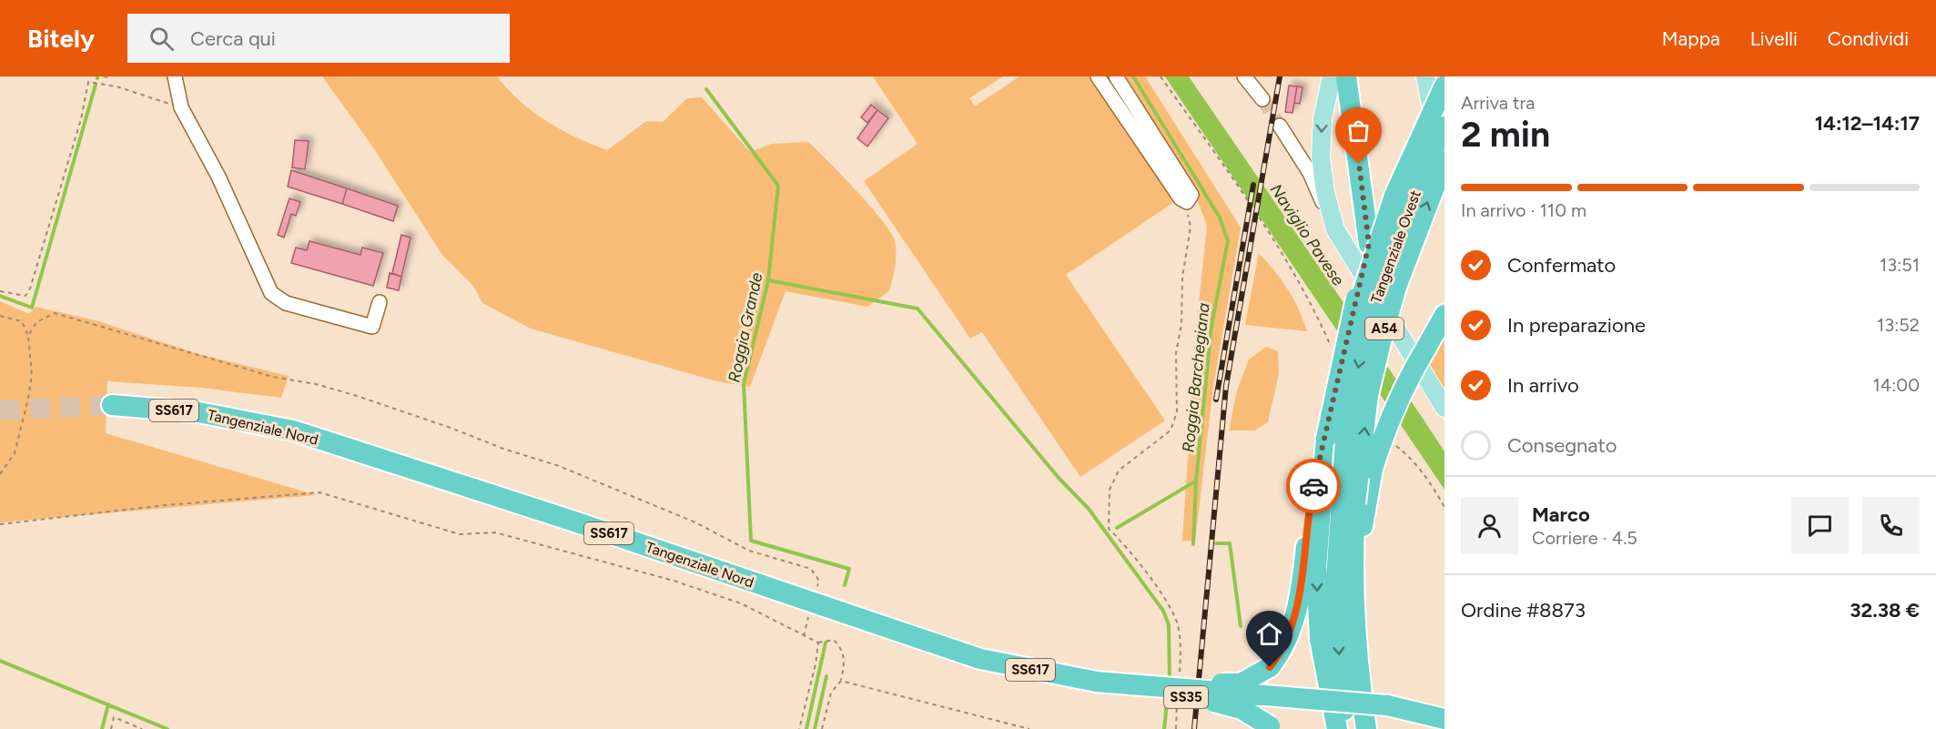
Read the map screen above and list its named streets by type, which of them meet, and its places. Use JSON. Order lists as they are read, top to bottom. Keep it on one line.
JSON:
{"streets":{"highway":["Tangenziale Ovest","A54","SS617","Tangenziale Nord","SS35"]},"crossings":[["SS617","Tangenziale Nord"],["SS617","SS35"],["Tangenziale Nord","SS35"]],"water":["Naviglio Pavese","Roggia Grande","Roggia Barchegiana"],"page":{"header":"Bitely","search":"Cerca qui","nav":["Mappa","Livelli","Condividi"],"heading":["2 min","Arriva tra","14:12–14:17"],"panel":["Marco","Corriere · 4.5","Ordine #8873","32.38 €"],"bar":"In arrivo · 110 m","list":[["Confermato","13:51"],["In preparazione","13:52"],["In arrivo","14:00"],"Consegnato"]}}
